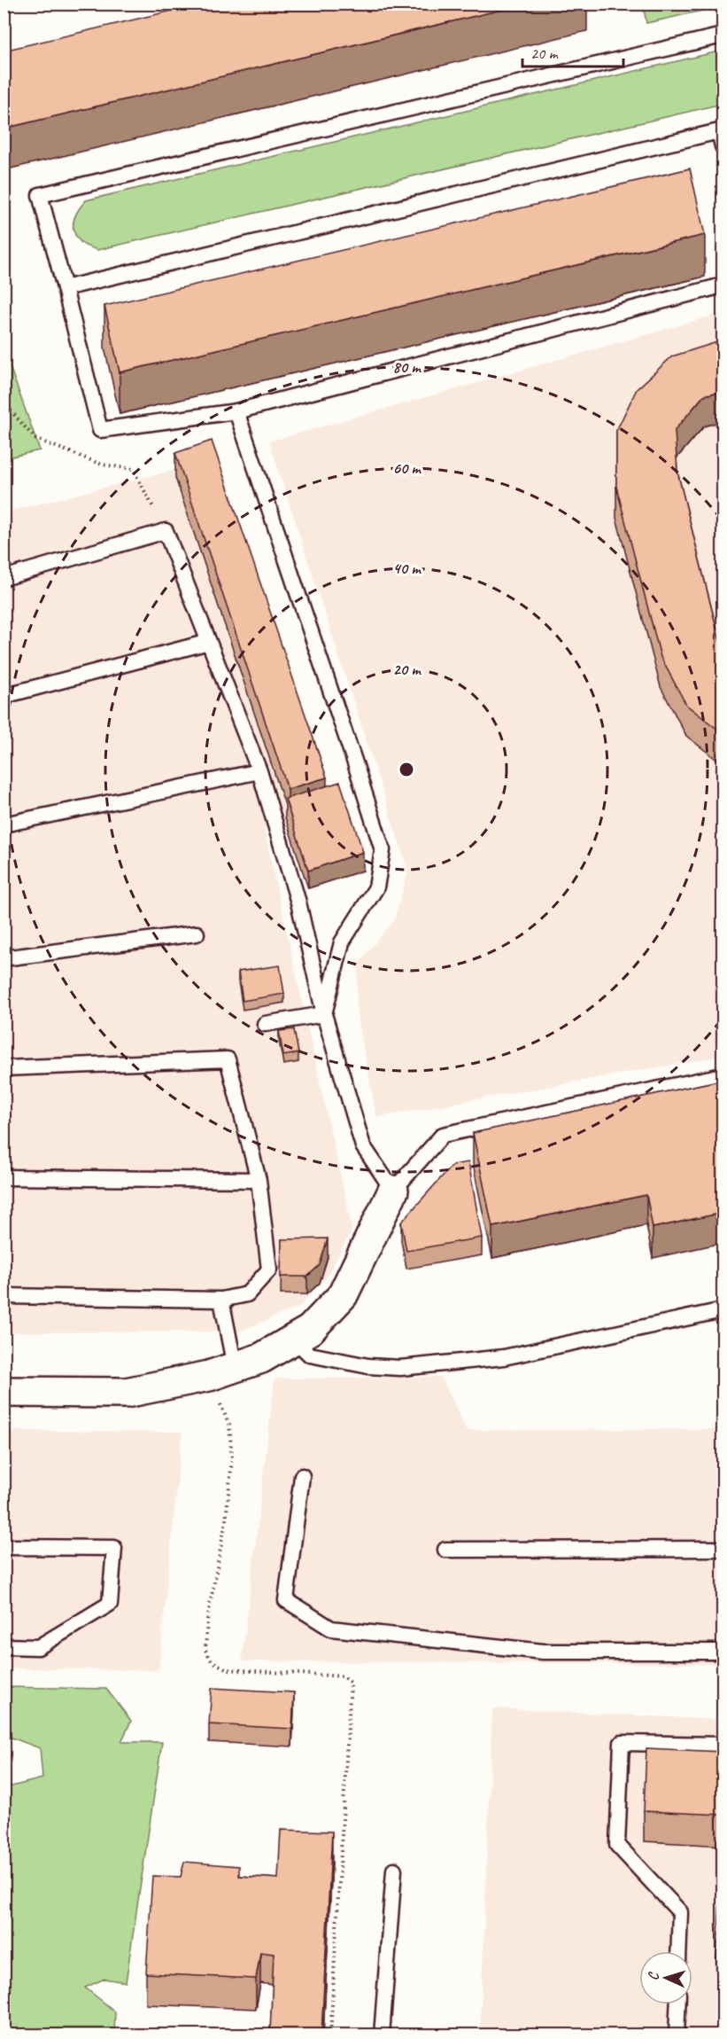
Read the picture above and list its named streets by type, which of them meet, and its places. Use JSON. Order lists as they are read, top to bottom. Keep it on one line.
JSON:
{"scale_bar":"20 m","north":"left","rings":["80 m","60 m","40 m","20 m"]}
